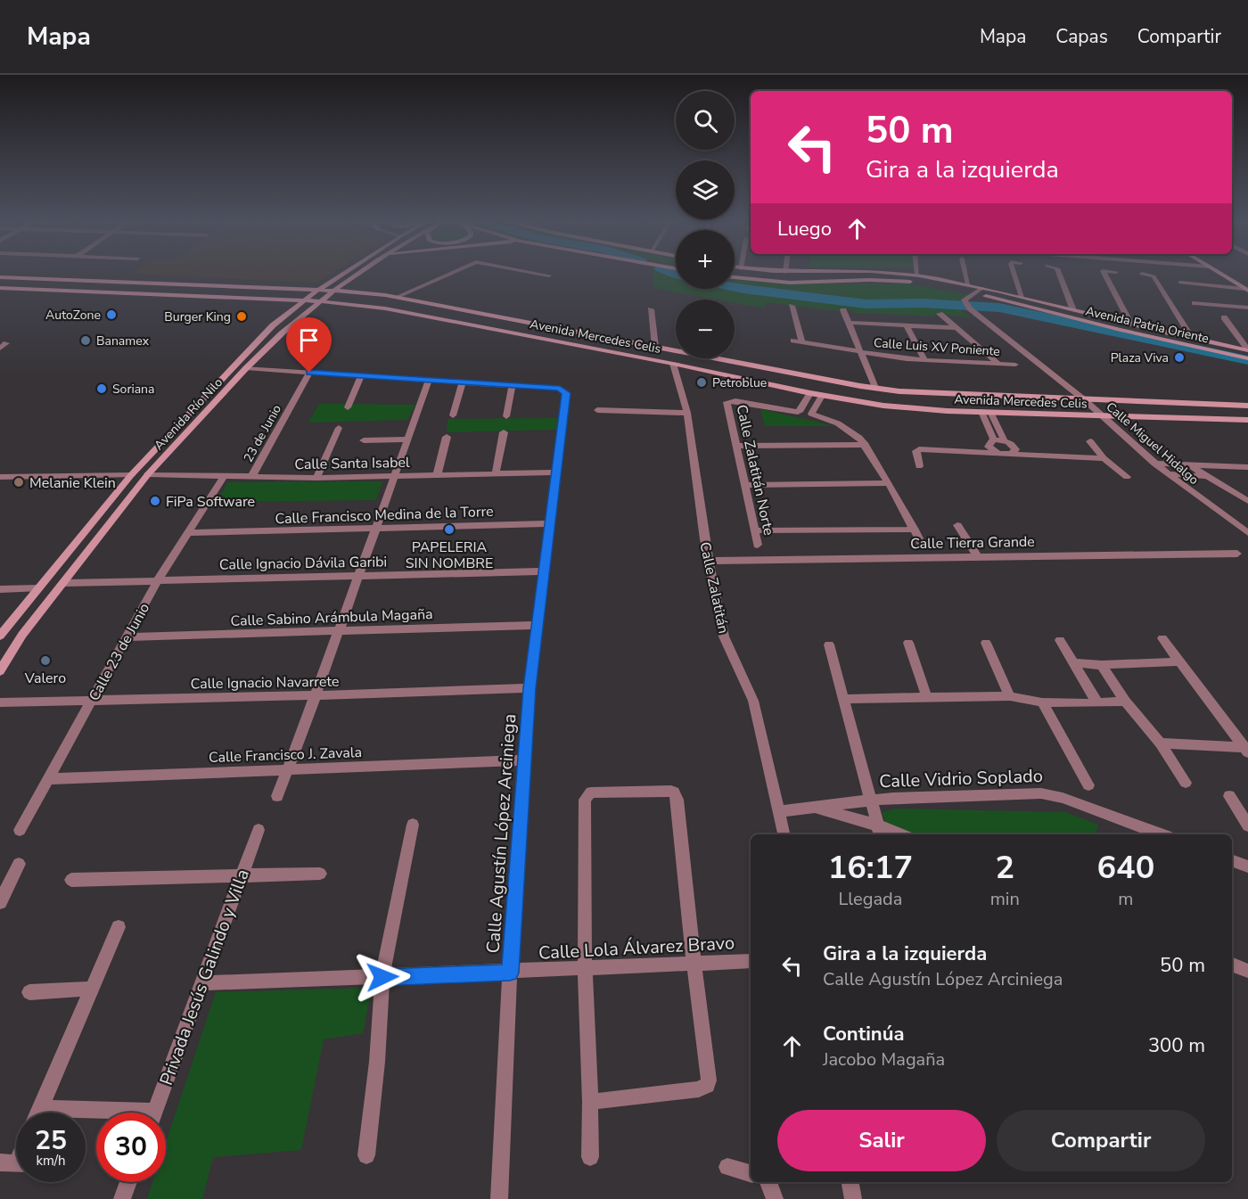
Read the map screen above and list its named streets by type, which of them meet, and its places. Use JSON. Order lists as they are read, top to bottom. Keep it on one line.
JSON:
{"streets":{"main road":["Avenida Patria Oriente","Avenida Mercedes Celis","Avenida Río Nilo"],"street":["Calle Luis XV Poniente","23 de Junio","Calle Miguel Hidalgo","Calle Santa Isabel","Calle Zalatitán Norte","Calle Francisco Medina de la Torre","Calle Tierra Grande","Calle Ignacio Dávila Garibi","Calle Zalatitán","Calle Sabino Arámbula Magaña","Calle 23 de Junio","Calle Ignacio Navarrete","Calle Francisco J. Zavala","Calle Vidrio Soplado","Calle Agustín López Arciniega","Calle Lola Álvarez Bravo","Privada Jesús Galindo y Villa"]},"crossings":[["Avenida Patria Oriente","Calle Miguel Hidalgo"],["Avenida Mercedes Celis","Avenida Río Nilo"],["Avenida Mercedes Celis","Calle Miguel Hidalgo"],["Avenida Mercedes Celis","Calle Zalatitán Norte"],["Avenida Mercedes Celis","Calle Zalatitán"],["Avenida Río Nilo","Calle Santa Isabel"],["Avenida Río Nilo","Calle Ignacio Dávila Garibi"],["23 de Junio","Calle Santa Isabel"],["Calle Santa Isabel","Calle 23 de Junio"],["Calle Santa Isabel","Calle Agustín López Arciniega"],["Calle Francisco Medina de la Torre","Calle 23 de Junio"],["Calle Francisco Medina de la Torre","Calle Agustín López Arciniega"],["Calle Tierra Grande","Calle Zalatitán"],["Calle Ignacio Dávila Garibi","Calle 23 de Junio"],["Calle Ignacio Dávila Garibi","Calle Agustín López Arciniega"],["Calle Zalatitán","Calle Vidrio Soplado"],["Calle Sabino Arámbula Magaña","Calle 23 de Junio"],["Calle Sabino Arámbula Magaña","Calle Agustín López Arciniega"],["Calle 23 de Junio","Calle Ignacio Navarrete"],["Calle 23 de Junio","Calle Francisco J. Zavala"],["Calle Ignacio Navarrete","Calle Agustín López Arciniega"],["Calle Francisco J. Zavala","Calle Agustín López Arciniega"],["Calle Agustín López Arciniega","Calle Lola Álvarez Bravo"],["Calle Lola Álvarez Bravo","Privada Jesús Galindo y Villa"]],"places":["AutoZone","Burger King","Banamex","Plaza Viva","Petroblue","Soriana","Melanie Klein","FiPa Software","PAPELERIA SIN NOMBRE","Valero"],"page":{"header":"Mapa","nav":["Mapa","Capas","Compartir"],"map_buttons":["+","−"],"turn":["50 m","Gira a la izquierda"],"then":"Luego","eta":["16:17","Llegada","2","min","640","m"],"list":[{"name":"Gira a la izquierda","note":"Calle Agustín López Arciniega","value":"50 m"},{"name":"Continúa","note":"Jacobo Magaña","value":"300 m"}],"buttons":["Salir","Compartir"],"speed":"25 km/h","limit":"30"}}
